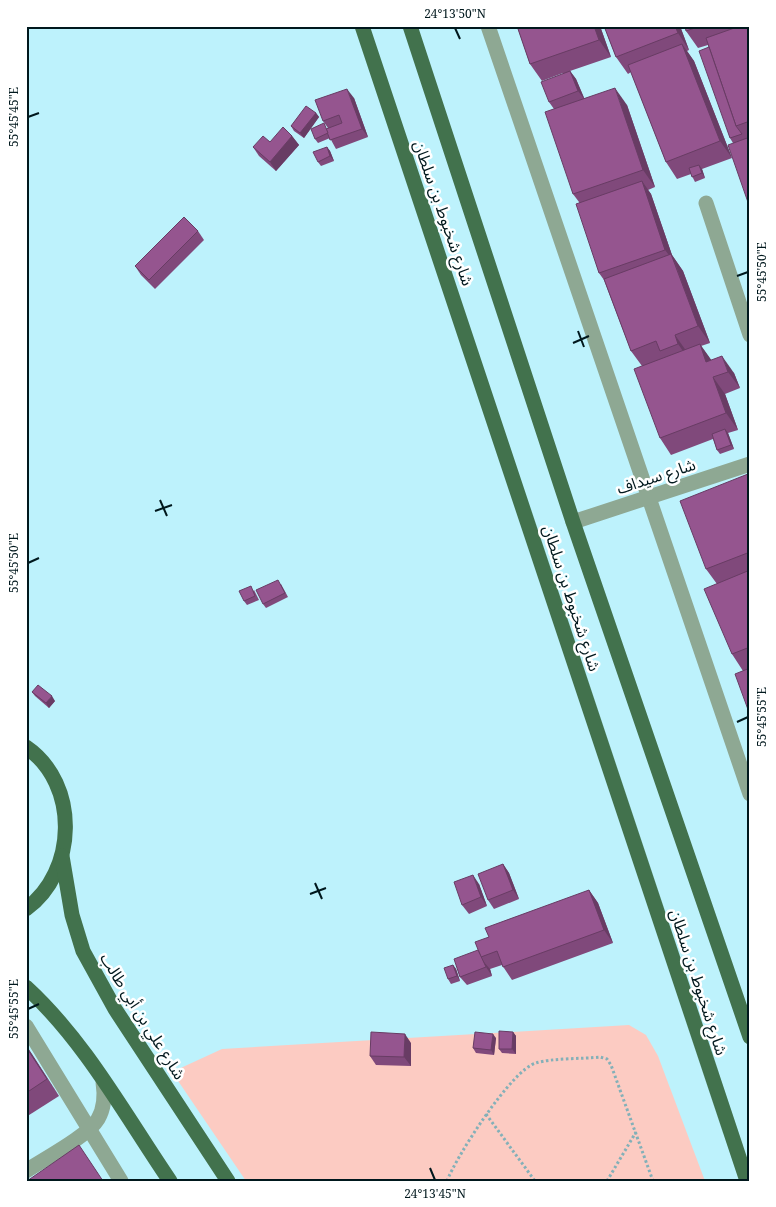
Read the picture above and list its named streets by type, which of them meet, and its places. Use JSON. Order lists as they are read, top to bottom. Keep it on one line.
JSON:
{"streets":{"main road":["شارع شخبوط بن سلطان","شارع علي بن أبي طالب"],"street":["شارع سيداف"]},"crossings":[["شارع شخبوط بن سلطان","شارع سيداف"]],"coordinates":["24°13'50\"N","55°45'45\"E","55°45'50\"E","55°45'55\"E","24°13'45\"N"]}
